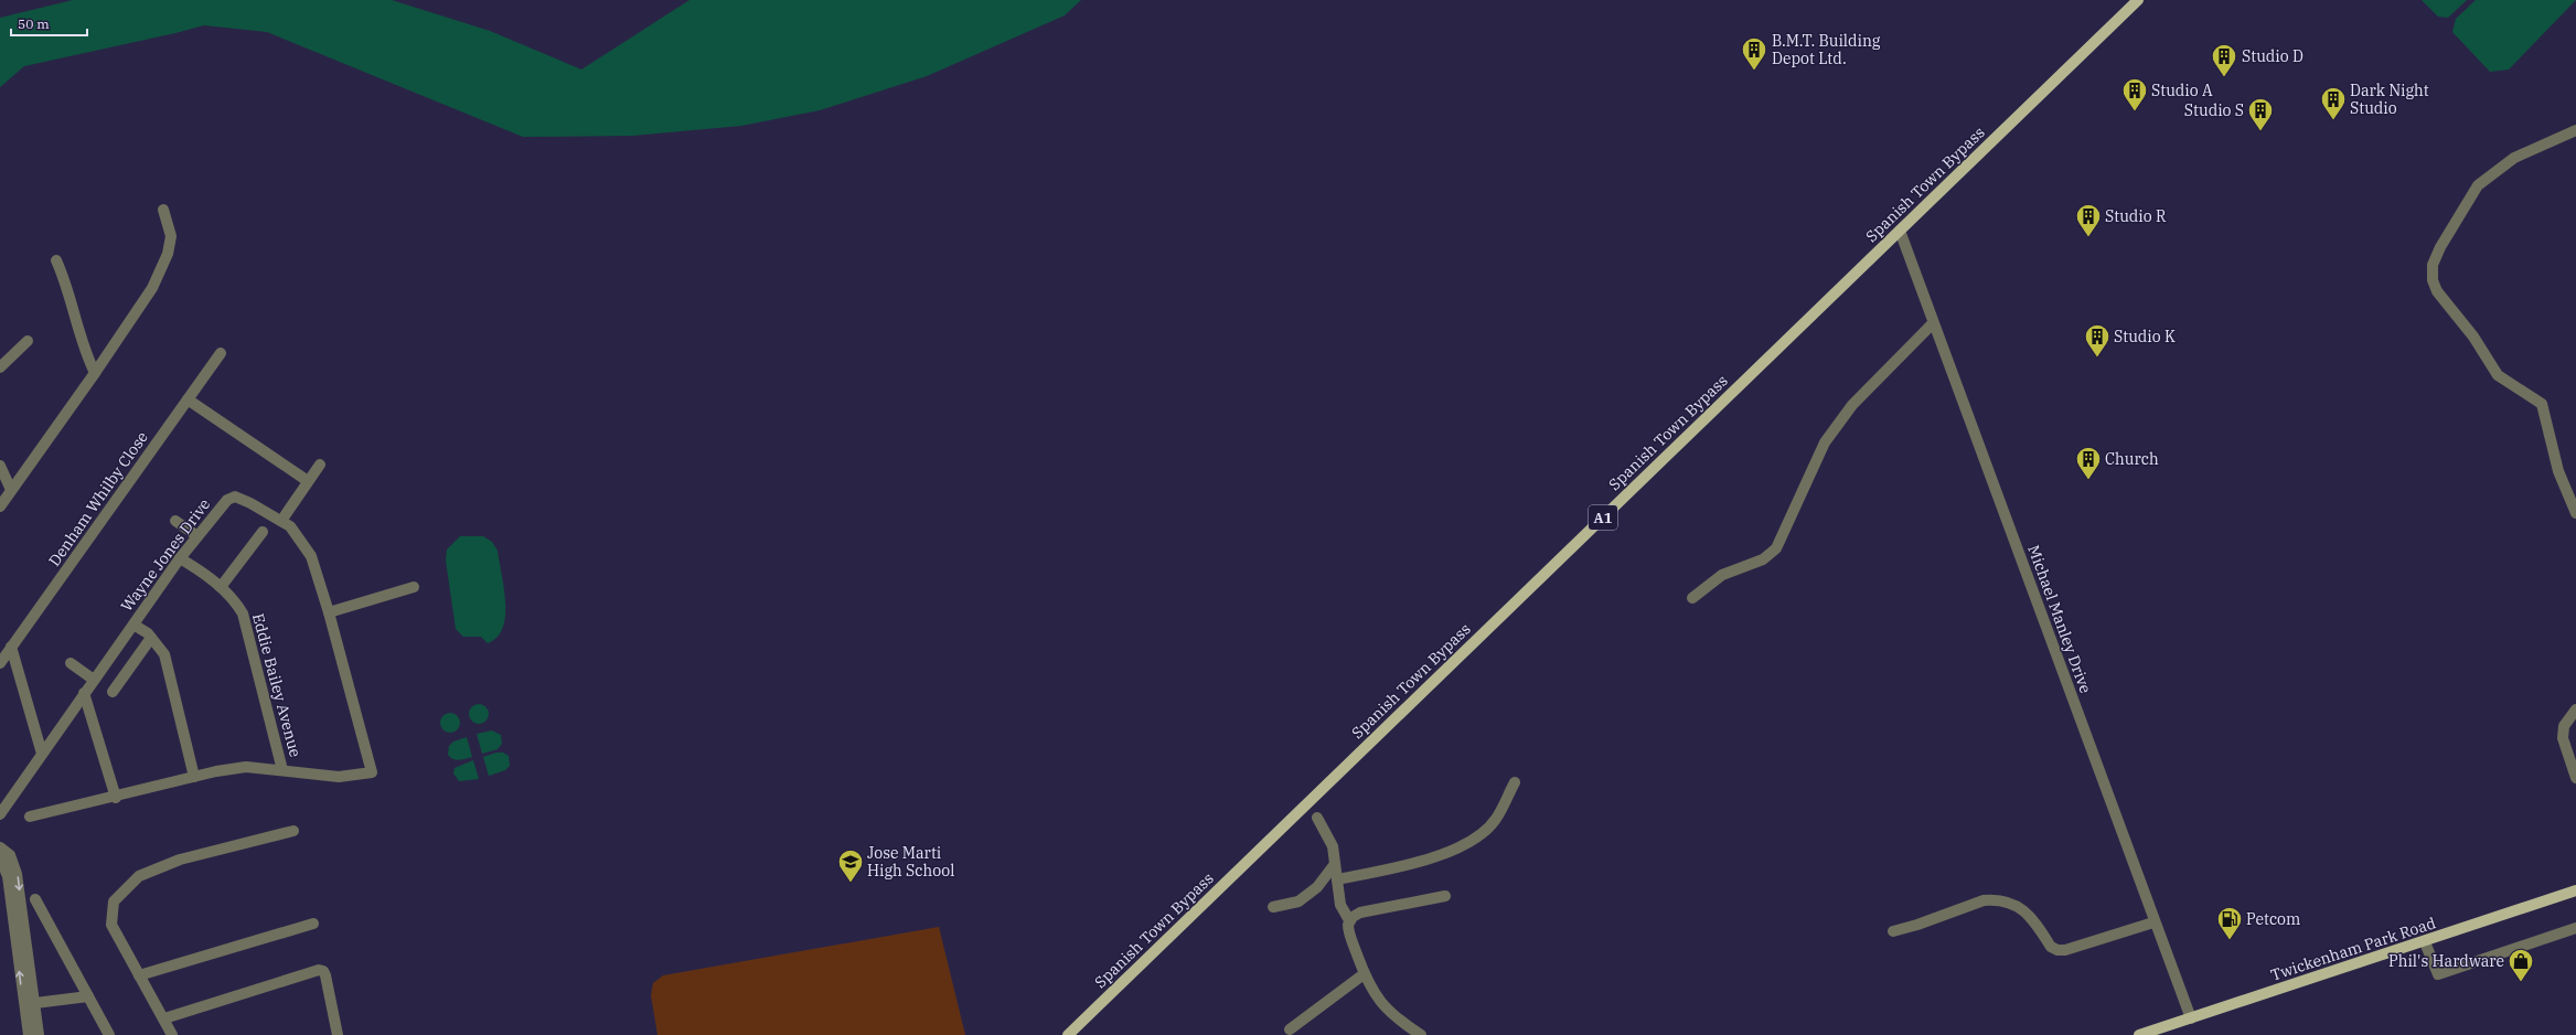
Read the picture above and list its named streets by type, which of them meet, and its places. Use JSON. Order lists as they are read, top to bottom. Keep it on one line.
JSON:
{"streets":{"main road":["Spanish Town Bypass","A1","Twickenham Park Road"],"street":["Denham Whilby Close","Wayne Jones Drive","Michael Manley Drive","Eddie Bailey Avenue"]},"crossings":[["Spanish Town Bypass","Michael Manley Drive"],["Wayne Jones Drive","Eddie Bailey Avenue"],["Michael Manley Drive","Twickenham Park Road"]],"places":{"building":["B.M.T. Building Depot Ltd.","Studio D","Studio A","Dark Night Studio","Studio S","Studio R","Studio K","Church"],"school or university":["Jose Marti High School"],"fuel station":["Petcom"],"shop":["Phil's Hardware"]},"scale_bar":"50 m"}
